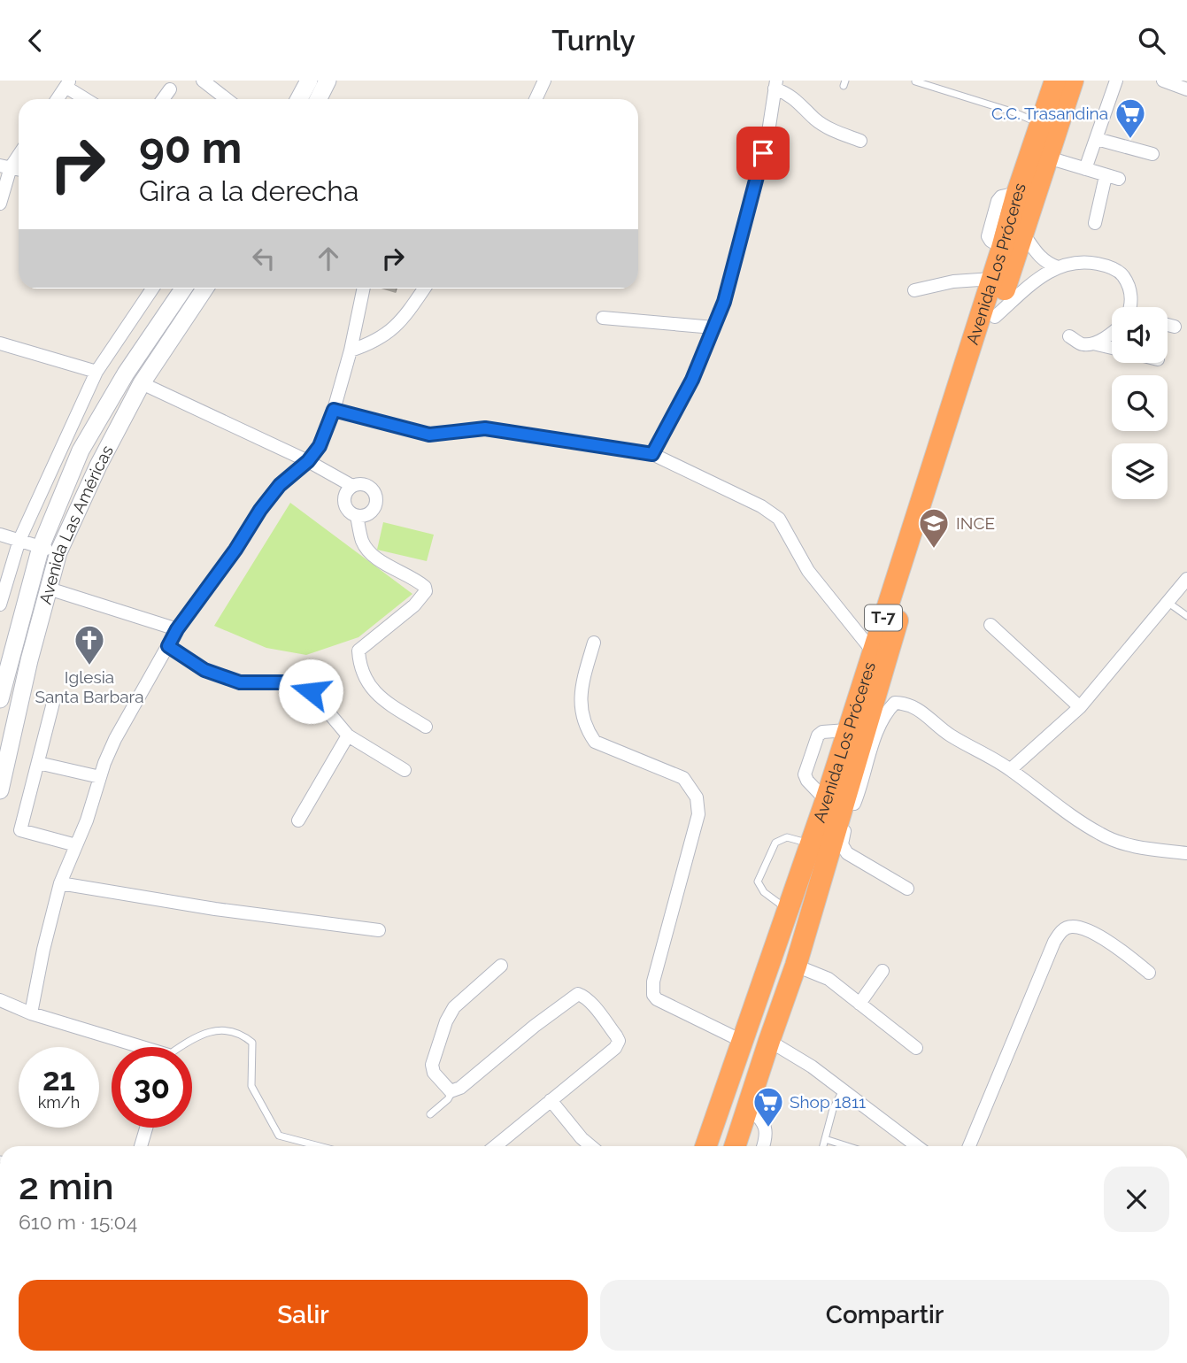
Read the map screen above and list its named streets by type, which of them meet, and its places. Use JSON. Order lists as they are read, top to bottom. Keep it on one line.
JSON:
{"streets":{"highway":["Avenida Los Próceres","T-7"],"street":["Avenida Las Américas"]},"places":{"supermarket":["C.C. Trasandina","Shop 1811"],"school or university":["INCE"],"church":["Iglesia Santa Barbara"]},"page":{"header":"Turnly","turn":["90 m","Gira a la derecha"],"speed":"21 km/h","limit":"30","heading":["2 min","610 m · 15:04"],"buttons":["Salir","Compartir"]}}
